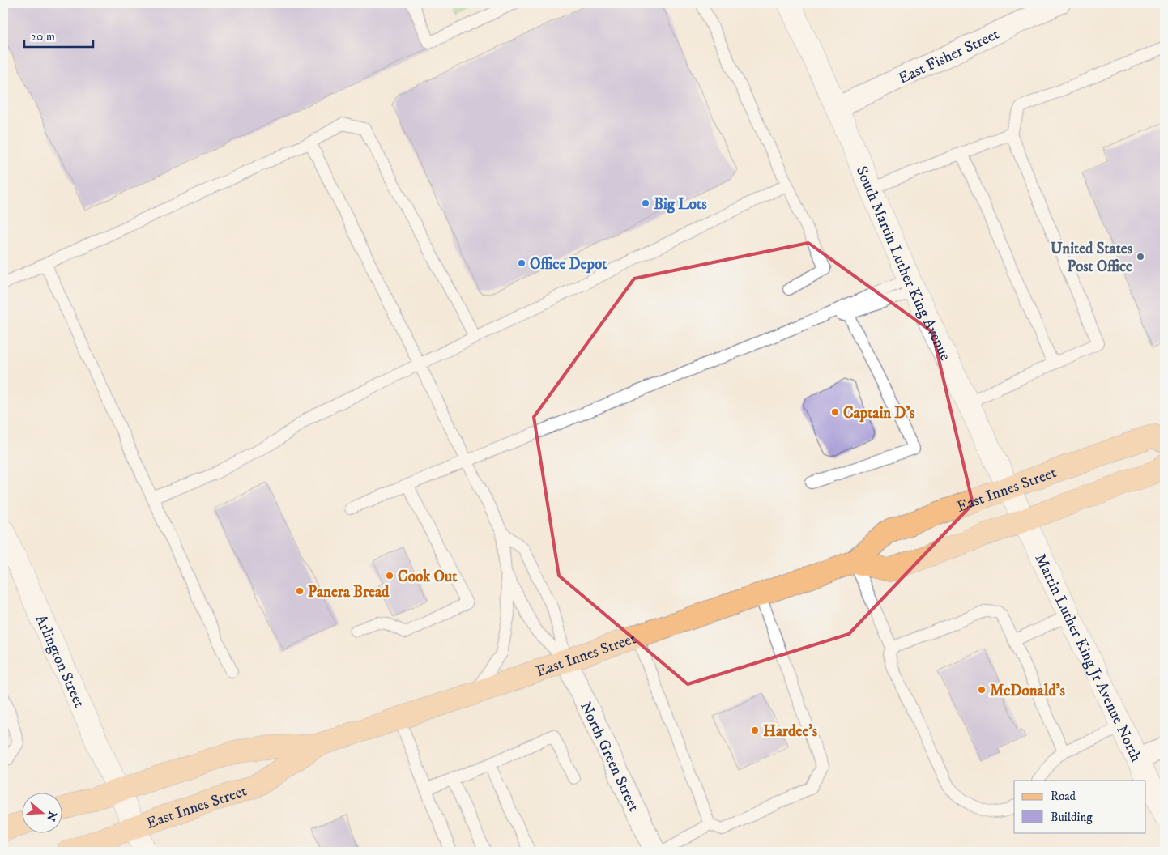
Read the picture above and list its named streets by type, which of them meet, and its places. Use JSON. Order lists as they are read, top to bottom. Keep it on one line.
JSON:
{"streets":{"main road":["East Innes Street"],"street":["East Fisher Street","South Martin Luther King Avenue","Martin Luther King Jr Avenue North","Arlington Street","North Green Street"]},"crossings":[["East Fisher Street","South Martin Luther King Avenue"],["South Martin Luther King Avenue","East Innes Street"],["South Martin Luther King Avenue","Martin Luther King Jr Avenue North"],["East Innes Street","Arlington Street"],["East Innes Street","North Green Street"]],"places":["Big Lots","United States Post Office","Office Depot","Captain D's","Cook Out","Panera Bread","McDonald's","Hardee's"],"legend":["Road","Building"],"scale_bar":"20 m","north":"right"}
